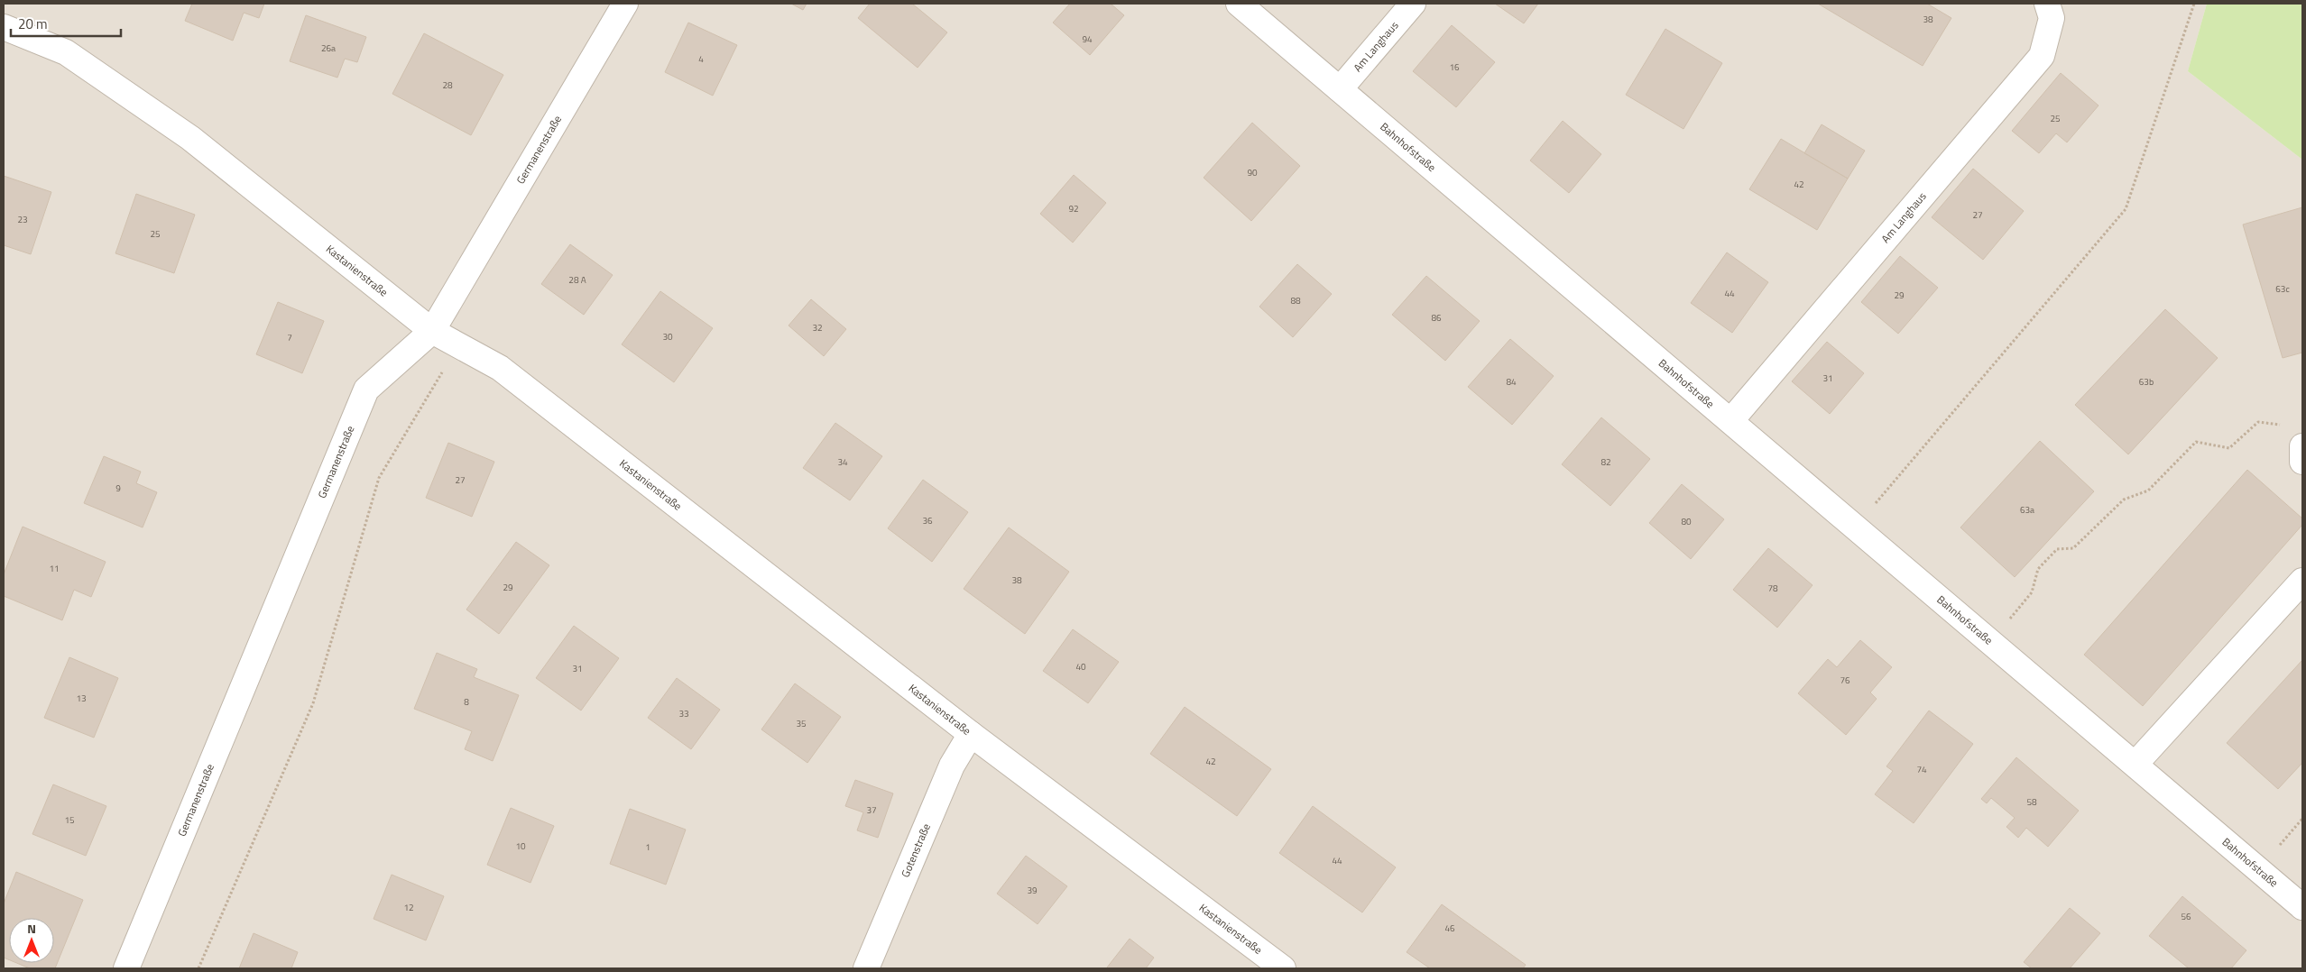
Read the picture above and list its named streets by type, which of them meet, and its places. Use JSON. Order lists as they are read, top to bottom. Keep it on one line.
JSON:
{"streets":{"street":["Am Langhaus","Bahnhofstraße","Germanenstraße","Kastanienstraße","Gotenstraße"]},"crossings":[["Am Langhaus","Bahnhofstraße"],["Germanenstraße","Kastanienstraße"],["Kastanienstraße","Gotenstraße"]],"house_numbers":["38","94","26a","4","16","28","25","90","42","92","27","23","25","28 A","63c","44","29","88","86","32","30","7","31","84","63b","34","82","27","9","63a","36","80","11","38","29","78","40","31","76","13","8","33","35","42","74","58","37","15","10","1","44","39","12","56","46"],"scale_bar":"20 m","north":"top"}
